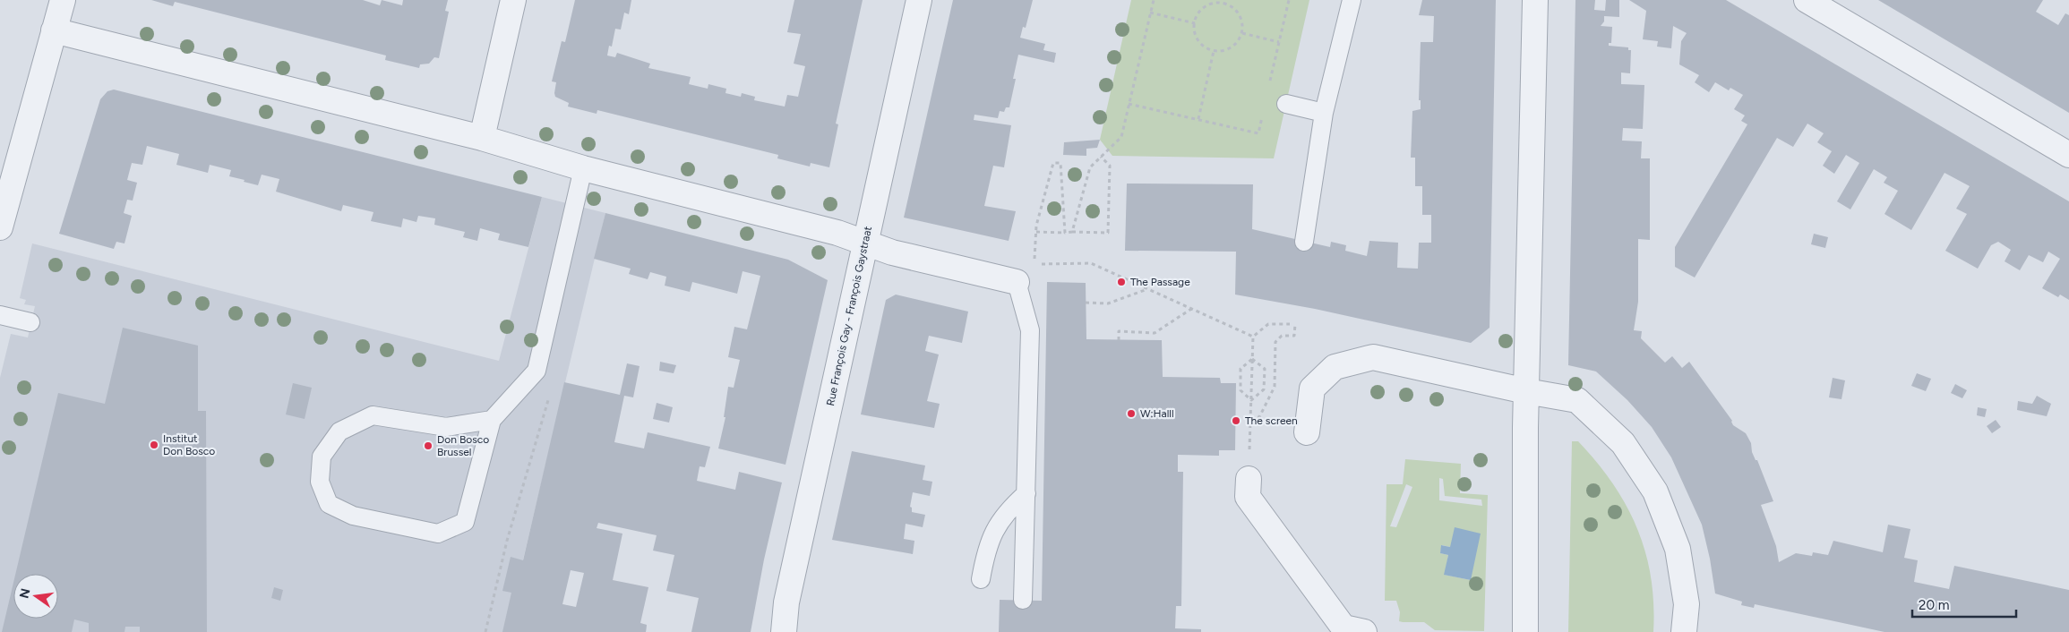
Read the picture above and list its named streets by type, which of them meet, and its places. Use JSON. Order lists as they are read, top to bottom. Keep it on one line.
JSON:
{"streets":{"street":["Rue François Gay - François Gaystraat"]},"places":["The Passage","W:Halll","The screen","Institut Don Bosco","Don Bosco Brussel"],"scale_bar":"20 m","north":"left"}
